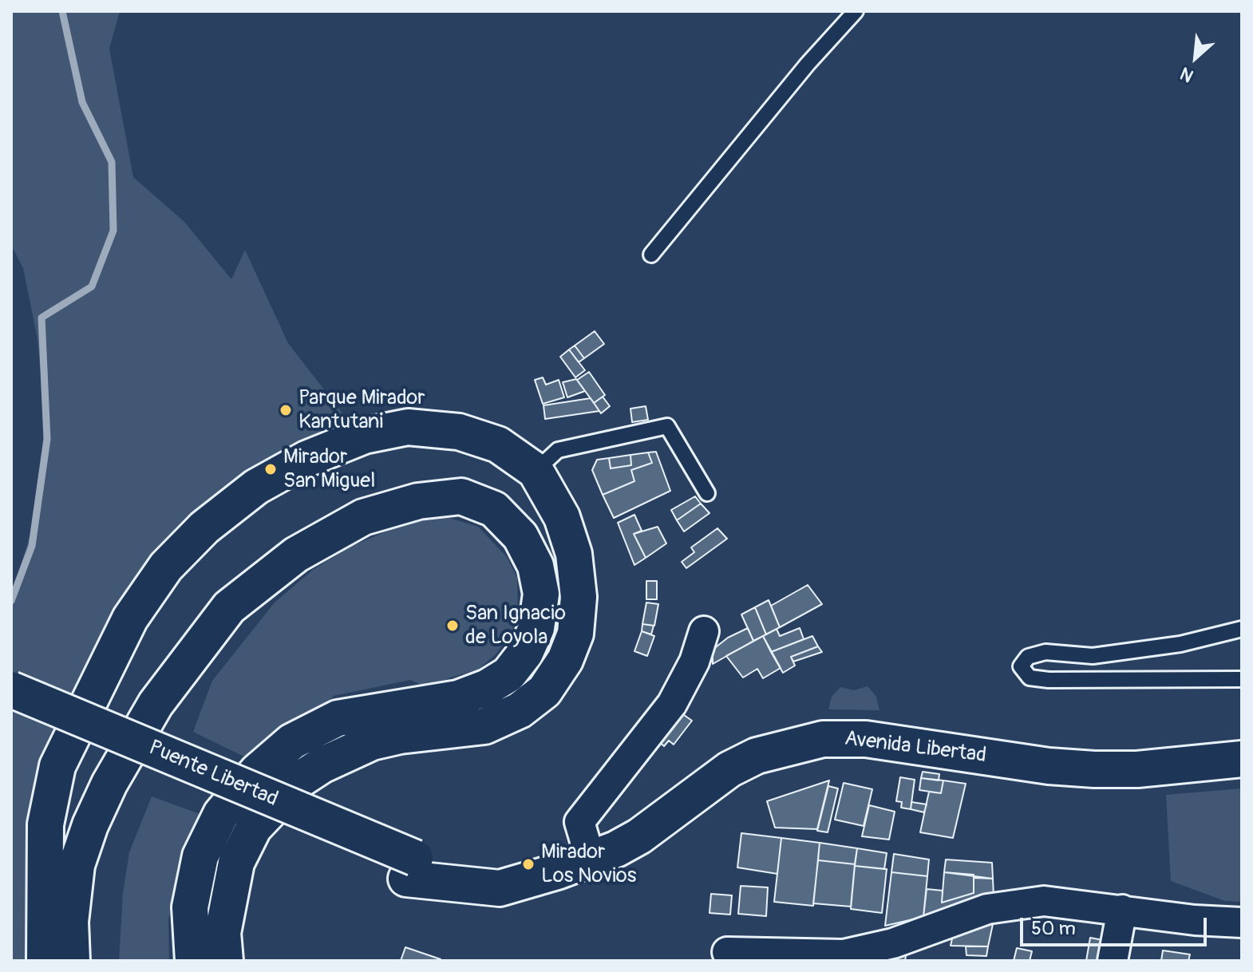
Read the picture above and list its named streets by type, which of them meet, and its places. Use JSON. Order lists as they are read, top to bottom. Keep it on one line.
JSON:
{"streets":{"main road":["Avenida Libertad","Puente Libertad"]},"crossings":[["Avenida Libertad","Puente Libertad"]],"places":["Parque Mirador Kantutani","Mirador San Miguel","San Ignacio de Loyola","Mirador Los Novios"],"scale_bar":"50 m","north":"bottom left"}
